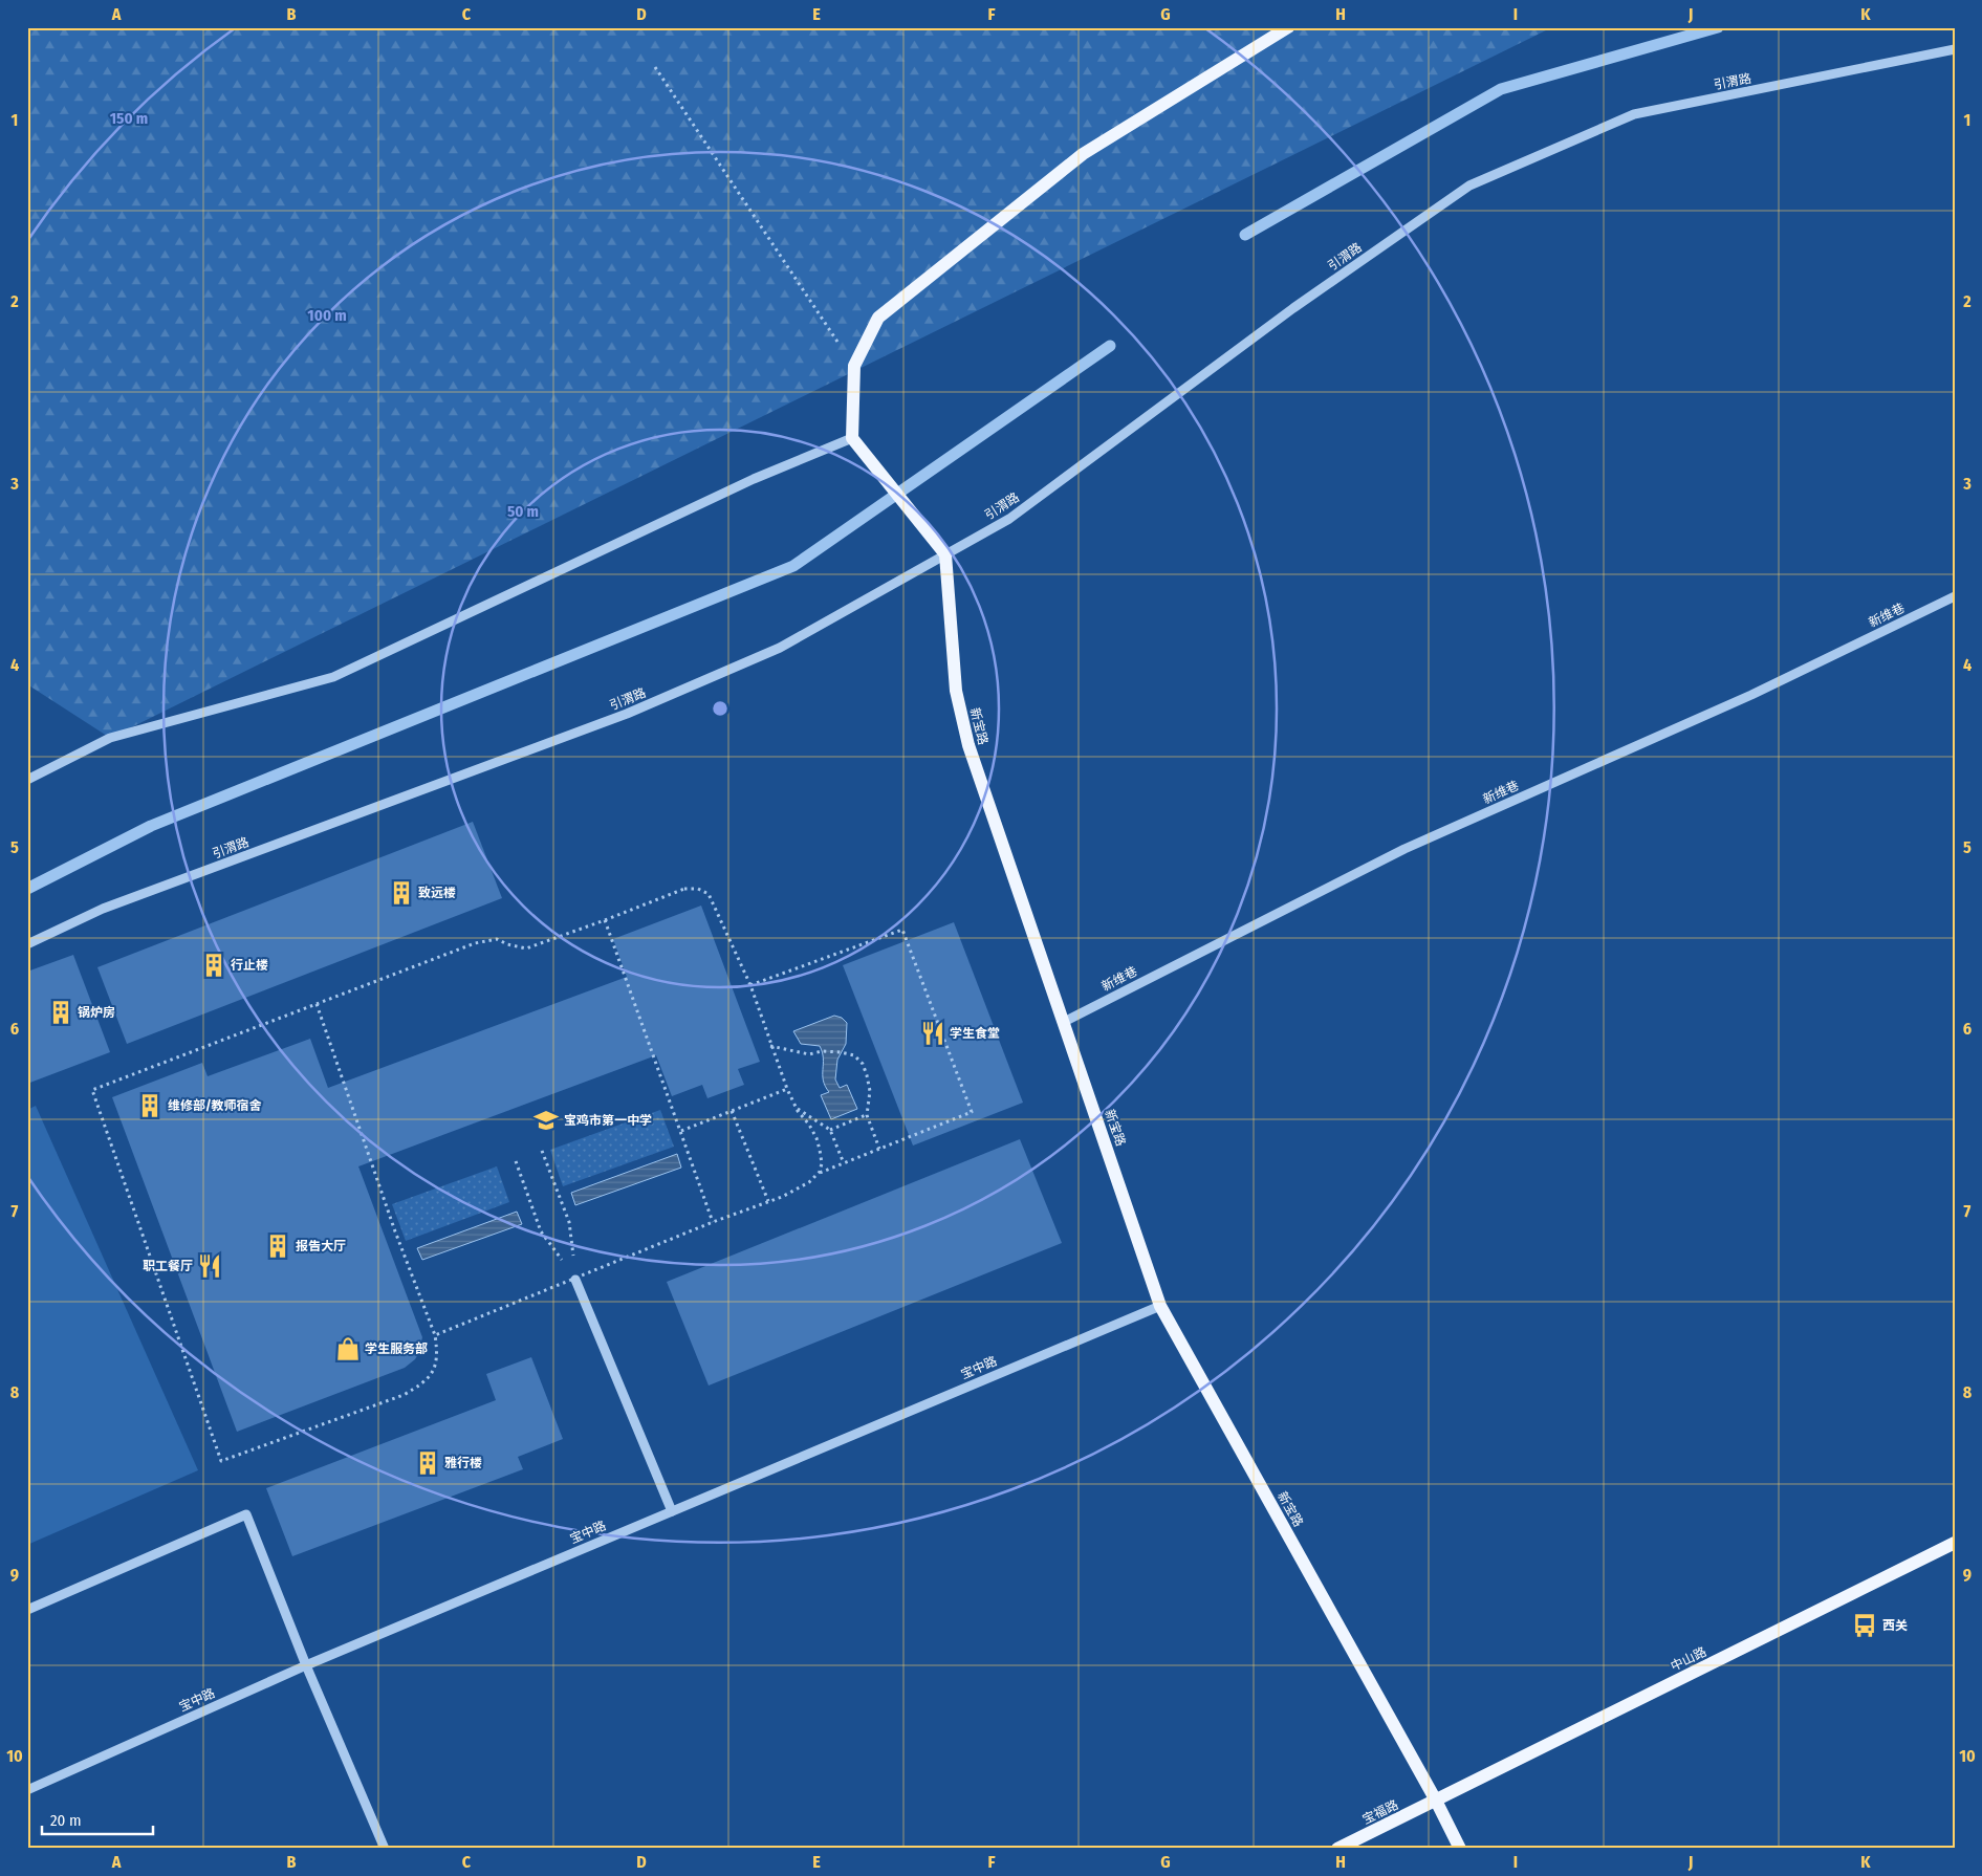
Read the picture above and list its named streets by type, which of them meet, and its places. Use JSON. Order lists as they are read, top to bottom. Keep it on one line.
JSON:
{"streets":{"main road":["新宝路","中山路","宝福路"],"street":["引渭路","新维巷","宝中路"]},"crossings":[["引渭路","新宝路"],["新维巷","新宝路"],["新宝路","宝中路"],["新宝路","中山路"],["新宝路","宝福路"],["中山路","宝福路"]],"places":{"building":["致远楼","行止楼","锅炉房","维修部/教师宿舍","报告大厅","雅行楼"],"restaurant":["学生食堂","职工餐厅"],"school or university":["宝鸡市第一中学"],"shop":["学生服务部"],"bus stop":["西关"]},"scale_bar":"20 m","grid":{"columns":["A","B","C","D","E","F","G","H","I","J","K"],"rows":["1","2","3","4","5","6","7","8","9","10"]},"rings":["150 m","100 m","50 m"]}
